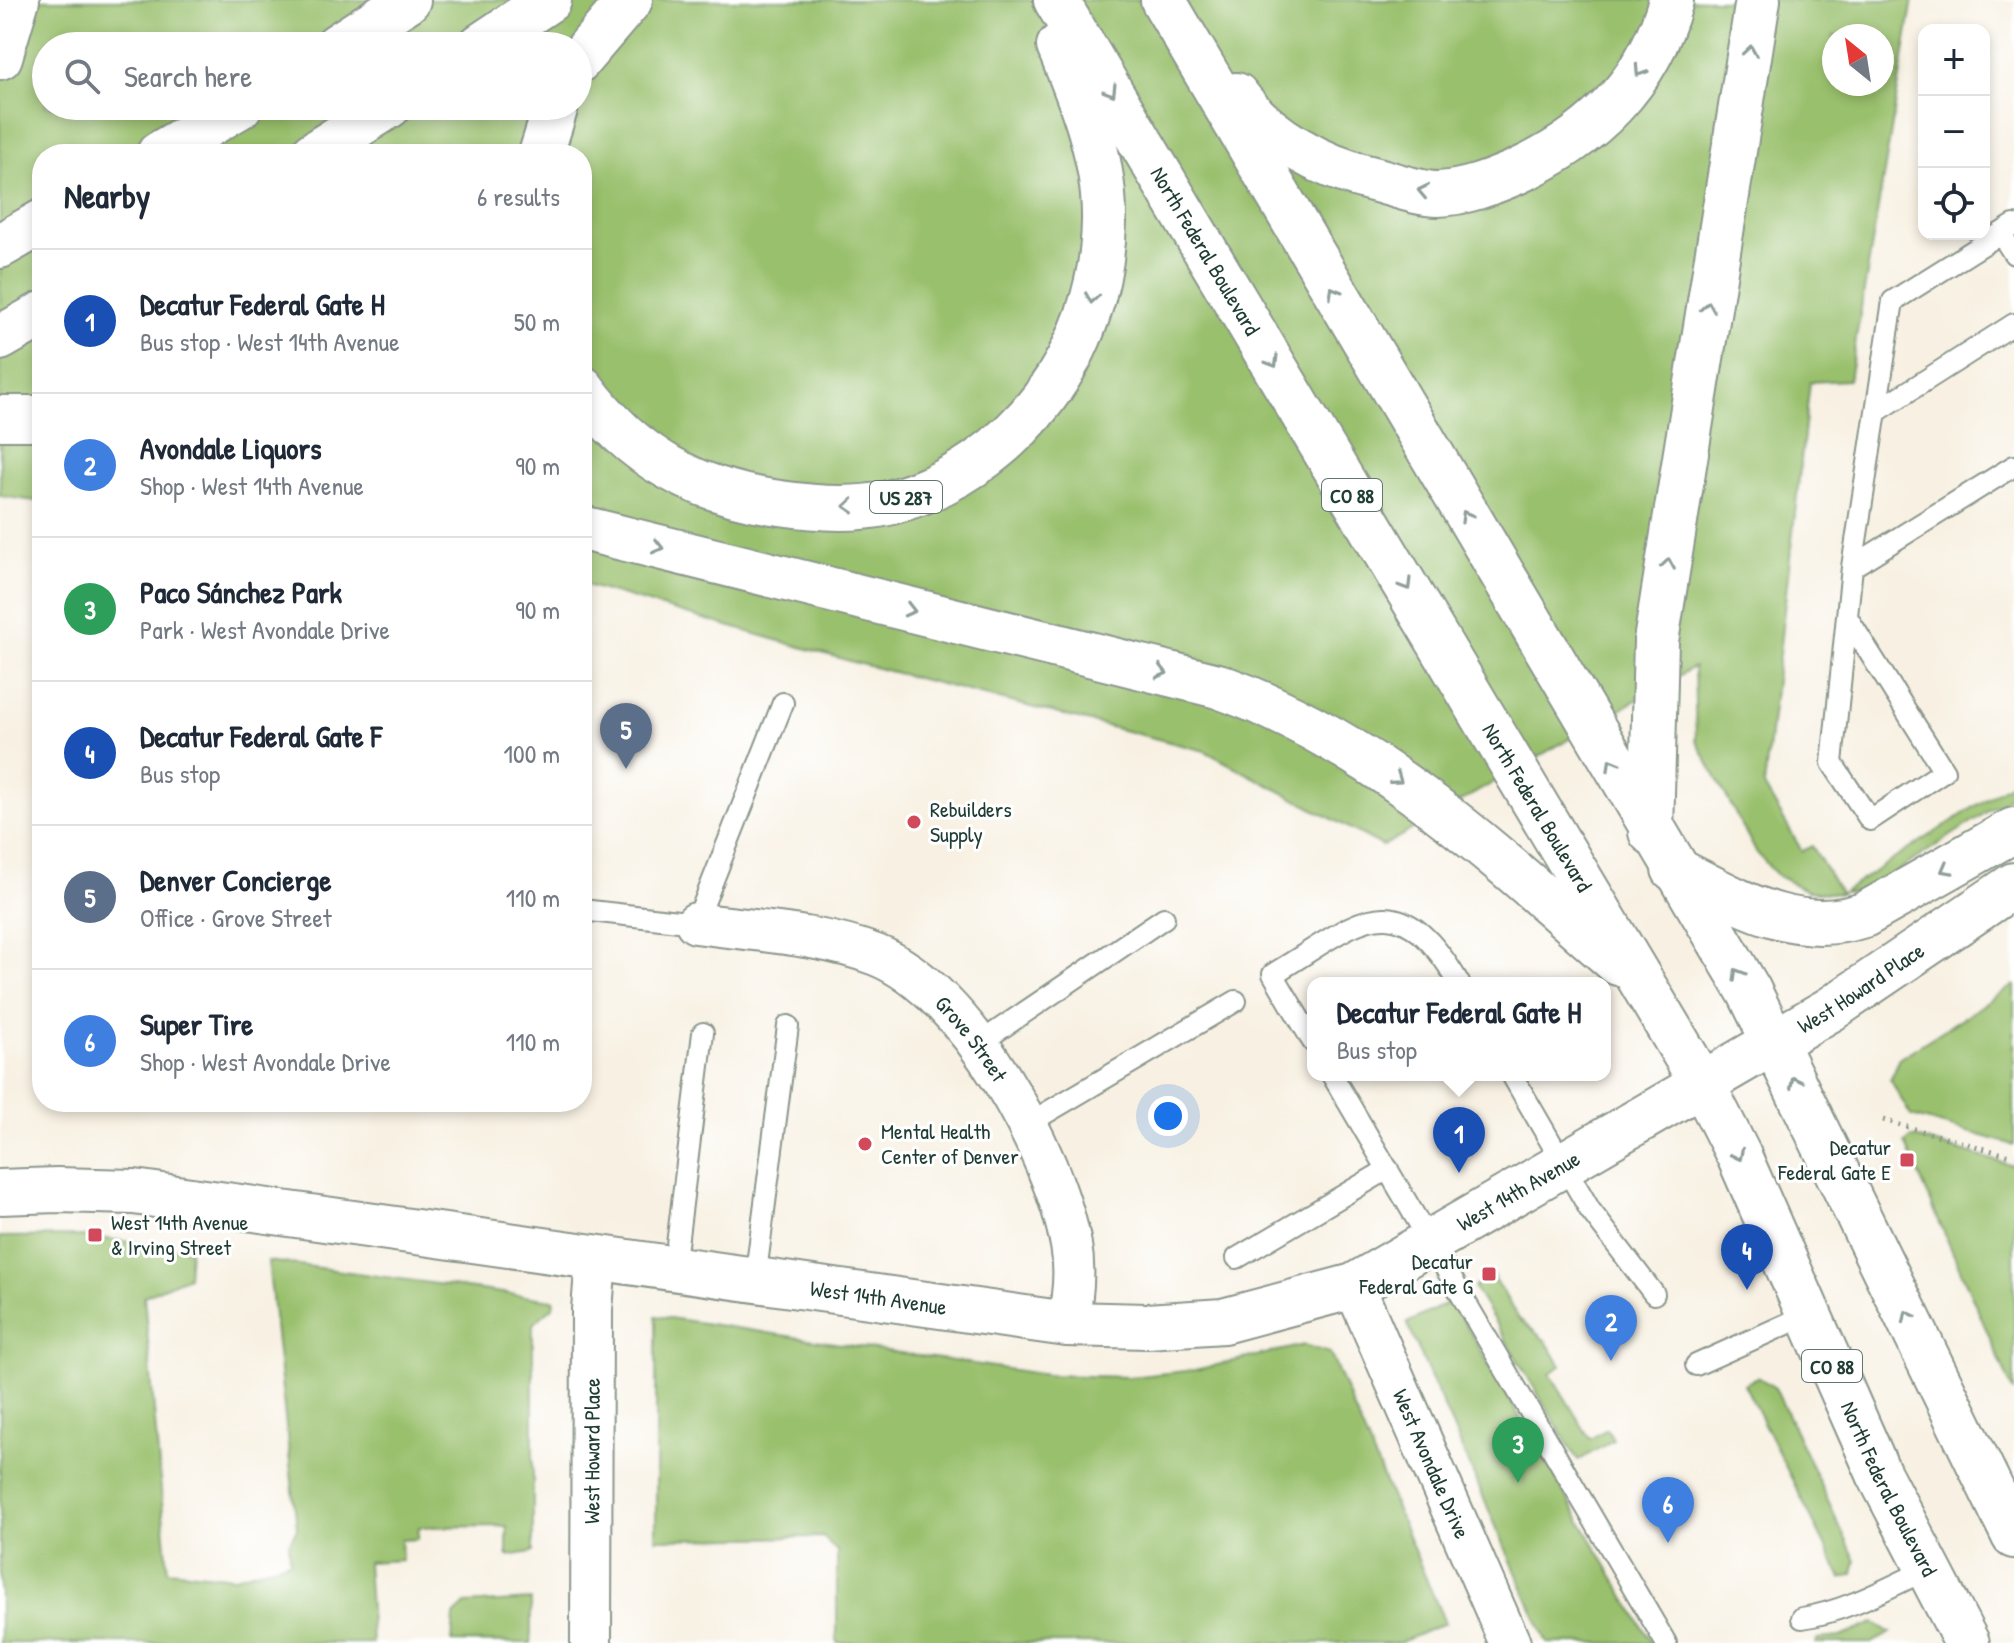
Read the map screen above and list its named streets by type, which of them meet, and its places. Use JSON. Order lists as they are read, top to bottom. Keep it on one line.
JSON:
{"streets":{"main road":["North Federal Boulevard","CO 88","US 287","West Howard Place","West 14th Avenue"],"street":["Grove Street","West Avondale Drive"]},"crossings":[["North Federal Boulevard","West Howard Place"],["North Federal Boulevard","West 14th Avenue"],["West Howard Place","West 14th Avenue"],["Grove Street","West 14th Avenue"],["West 14th Avenue","West Avondale Drive"]],"places":{"other":["Rebuilders Supply","Mental Health Center of Denver"],"transit":["Decatur Federal Gate E","West 14th Avenue & Irving Street","Decatur Federal Gate G"]},"north":"top left","page":{"map_buttons":["+","−"],"search":"Search here","heading":["Nearby","6 results"],"list":[{"mark":"1","name":"Decatur Federal Gate H","note":"Bus stop · West 14th Avenue","value":"50 m"},{"mark":"2","name":"Avondale Liquors","note":"Shop · West 14th Avenue","value":"90 m"},{"mark":"3","name":"Paco Sánchez Park","note":"Park · West Avondale Drive","value":"90 m"},{"mark":"4","name":"Decatur Federal Gate F","note":"Bus stop","value":"100 m"},{"mark":"5","name":"Denver Concierge","note":"Office · Grove Street","value":"110 m"},{"mark":"6","name":"Super Tire","note":"Shop · West Avondale Drive","value":"110 m"}],"pins":["5","1","4","2","3","6"],"popup":["Decatur Federal Gate H","Bus stop"]}}
